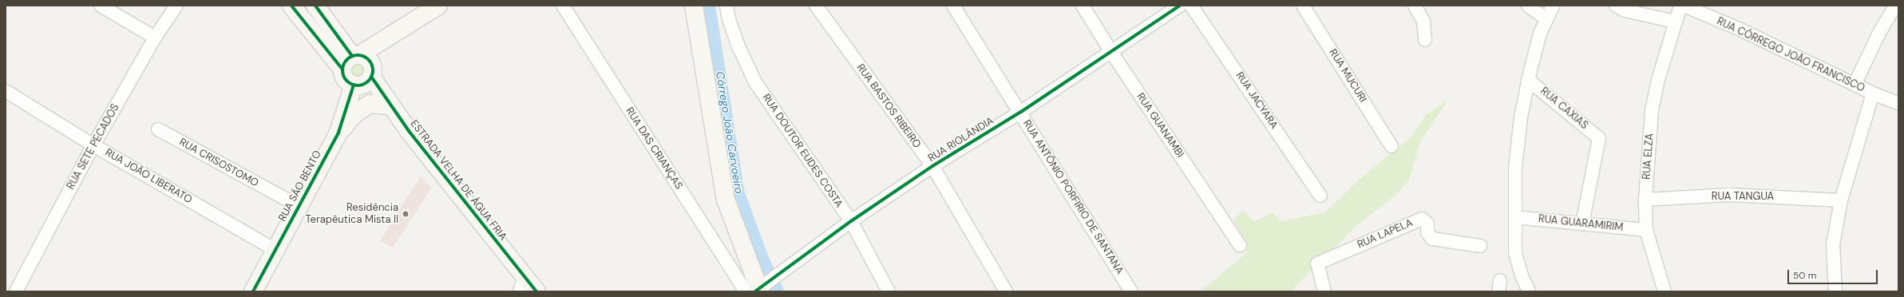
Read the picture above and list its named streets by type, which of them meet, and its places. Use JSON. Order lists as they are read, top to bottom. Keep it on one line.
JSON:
{"streets":{"main road":["ESTRADA VELHA DE ÁGUA FRIA","RUA SÃO BENTO"],"street":["RUA CÓRREGO JOÃO FRANCISCO","RUA MUCURI","RUA JACYARA","RUA BASTOS RIBEIRO","RUA CAXIAS","RUA GUANAMBI","RUA RIOLÂNDIA","RUA SETE PECADOS","RUA DAS CRIANÇAS","RUA DOUTOR EUDES COSTA","RUA ELZA","RUA CRISOSTOMO","RUA JOÃO LIBERATO","RUA TANGUA","RUA ANTÔNIO PORFIRIO DE SANTANA","RUA GUARAMIRIM","RUA LAPELA"]},"crossings":[["RUA BASTOS RIBEIRO","RUA RIOLÂNDIA"],["RUA CAXIAS","RUA GUARAMIRIM"],["RUA GUANAMBI","RUA RIOLÂNDIA"],["RUA RIOLÂNDIA","RUA DAS CRIANÇAS"],["RUA RIOLÂNDIA","RUA DOUTOR EUDES COSTA"],["RUA RIOLÂNDIA","RUA ANTÔNIO PORFIRIO DE SANTANA"],["RUA SETE PECADOS","RUA JOÃO LIBERATO"],["RUA ELZA","RUA TANGUA"],["RUA ELZA","RUA GUARAMIRIM"],["RUA CRISOSTOMO","RUA SÃO BENTO"],["RUA JOÃO LIBERATO","RUA SÃO BENTO"],["ESTRADA VELHA DE ÁGUA FRIA","RUA SÃO BENTO"]],"water":["Córrego João Carvoeiro"],"places":["Residência Terapêutica Mista II"],"scale_bar":"50 m"}
